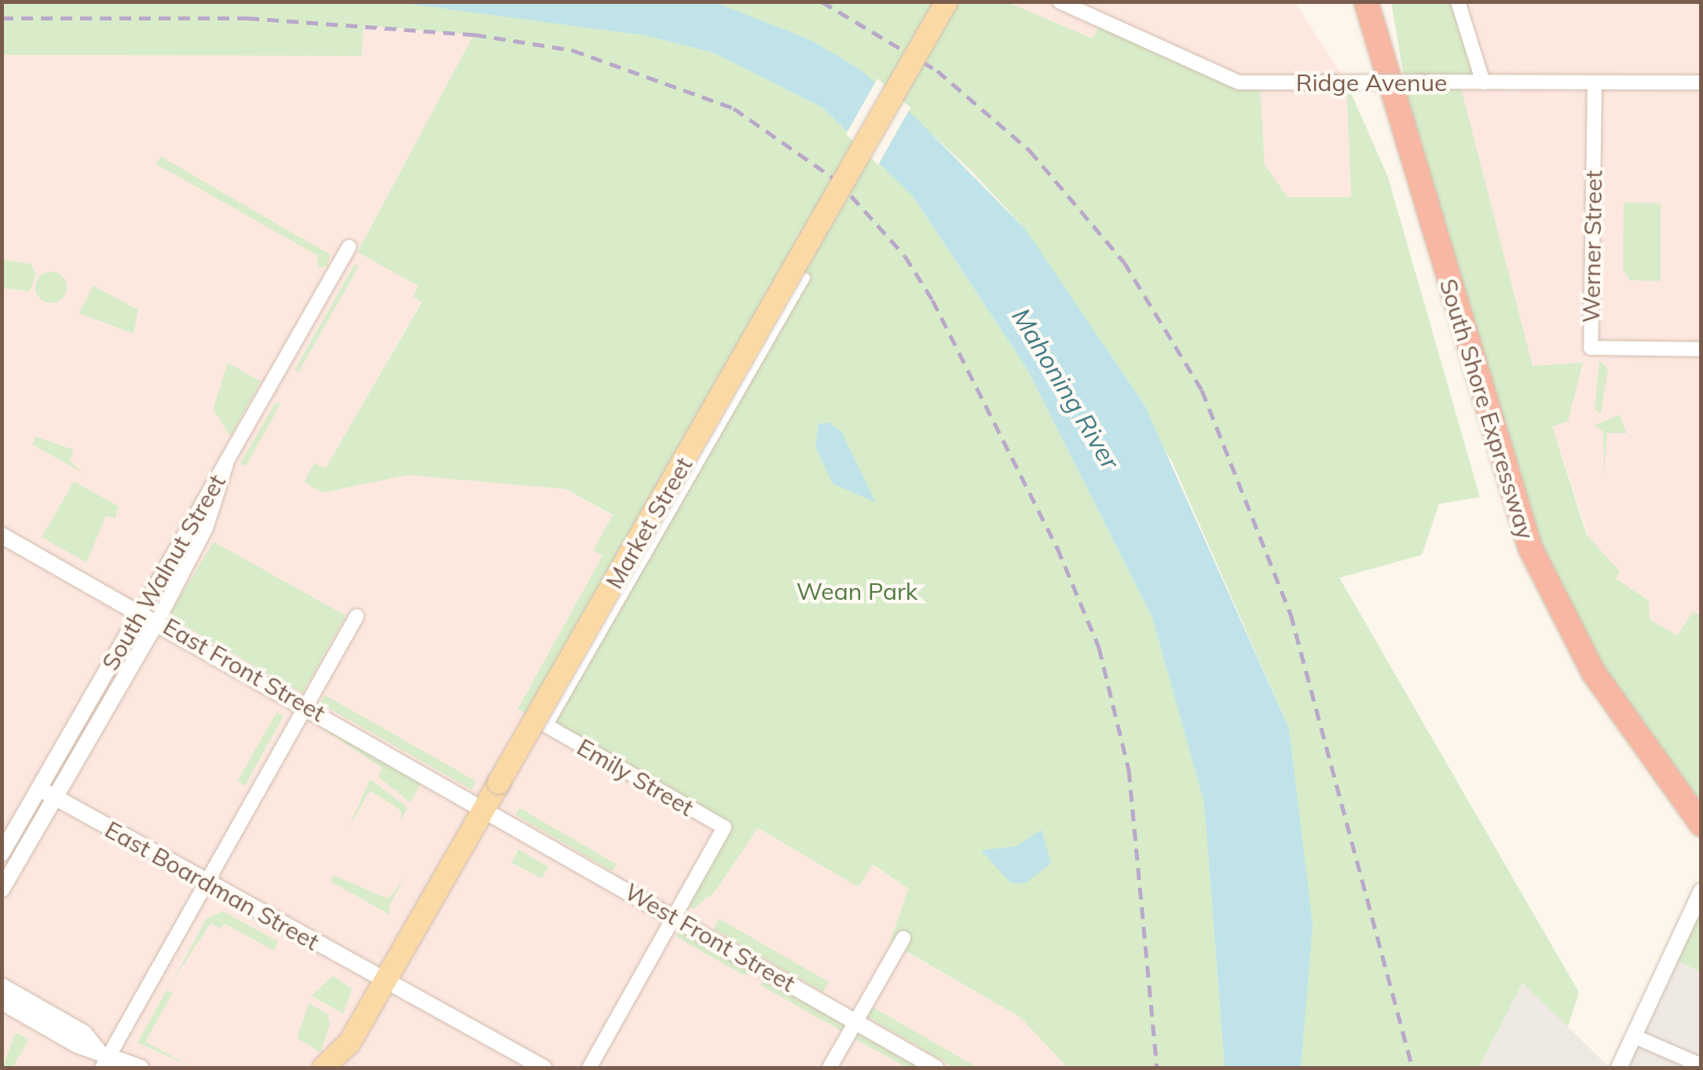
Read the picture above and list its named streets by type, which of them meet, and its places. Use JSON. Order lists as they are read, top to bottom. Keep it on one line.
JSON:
{"streets":{"highway":["South Shore Expressway"],"main road":["Market Street"],"street":["Ridge Avenue","Werner Street","South Walnut Street","East Front Street","Emily Street","East Boardman Street","West Front Street"]},"crossings":[["Ridge Avenue","Werner Street"],["Market Street","East Front Street"],["Market Street","East Boardman Street"],["Market Street","West Front Street"],["South Walnut Street","East Front Street"],["South Walnut Street","East Boardman Street"],["East Front Street","West Front Street"],["Emily Street","West Front Street"]],"water":["Mahoning River"],"parks":["Wean Park"]}
